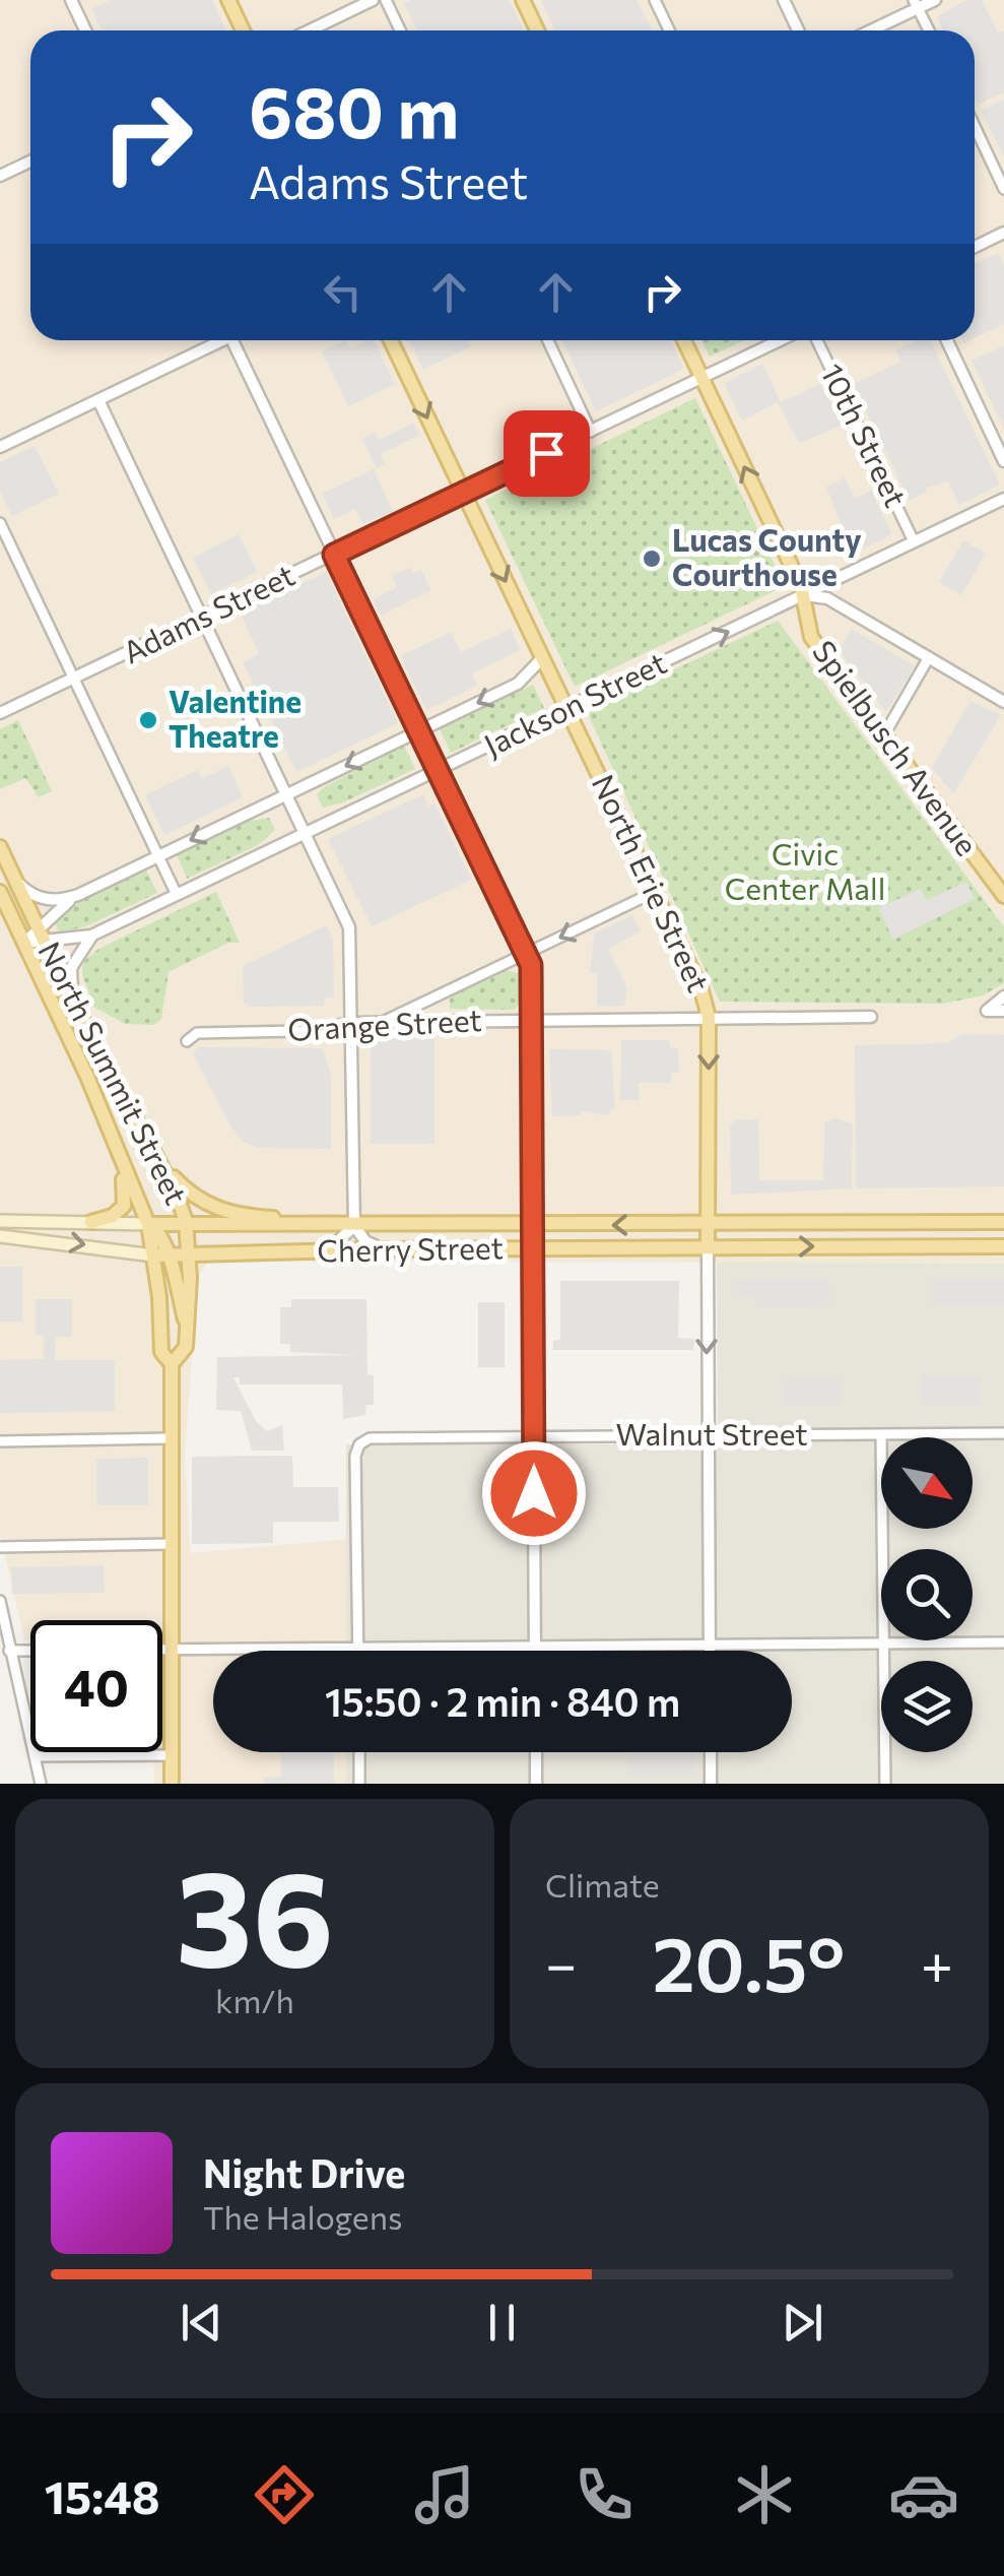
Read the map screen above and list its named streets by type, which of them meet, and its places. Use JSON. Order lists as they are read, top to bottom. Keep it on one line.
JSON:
{"streets":{"main road":["Spielbusch Avenue","North Erie Street","North Summit Street","Cherry Street"],"street":["10th Street","Adams Street","Jackson Street","Orange Street","Walnut Street"]},"crossings":[["10th Street","Jackson Street"],["Adams Street","Spielbusch Avenue"],["Adams Street","North Erie Street"],["Jackson Street","Spielbusch Avenue"],["Jackson Street","North Erie Street"],["Jackson Street","North Summit Street"],["North Erie Street","Orange Street"],["North Erie Street","Cherry Street"],["North Erie Street","Walnut Street"],["North Summit Street","Cherry Street"]],"one_way":["Spielbusch Avenue","North Erie Street"],"parks":["Civic Center Mall"],"places":["Lucas County Courthouse","Valentine Theatre"],"north":"bottom right","page":{"turn":["680 m","Adams Street"],"limit":"40","trip":"15:50 · 2 min · 840 m","tile":[["36","km/h"],"Climate"],"heat":["−","20.5°","+"],"song":["Night Drive","The Halogens"],"tabs":"15:48"}}
